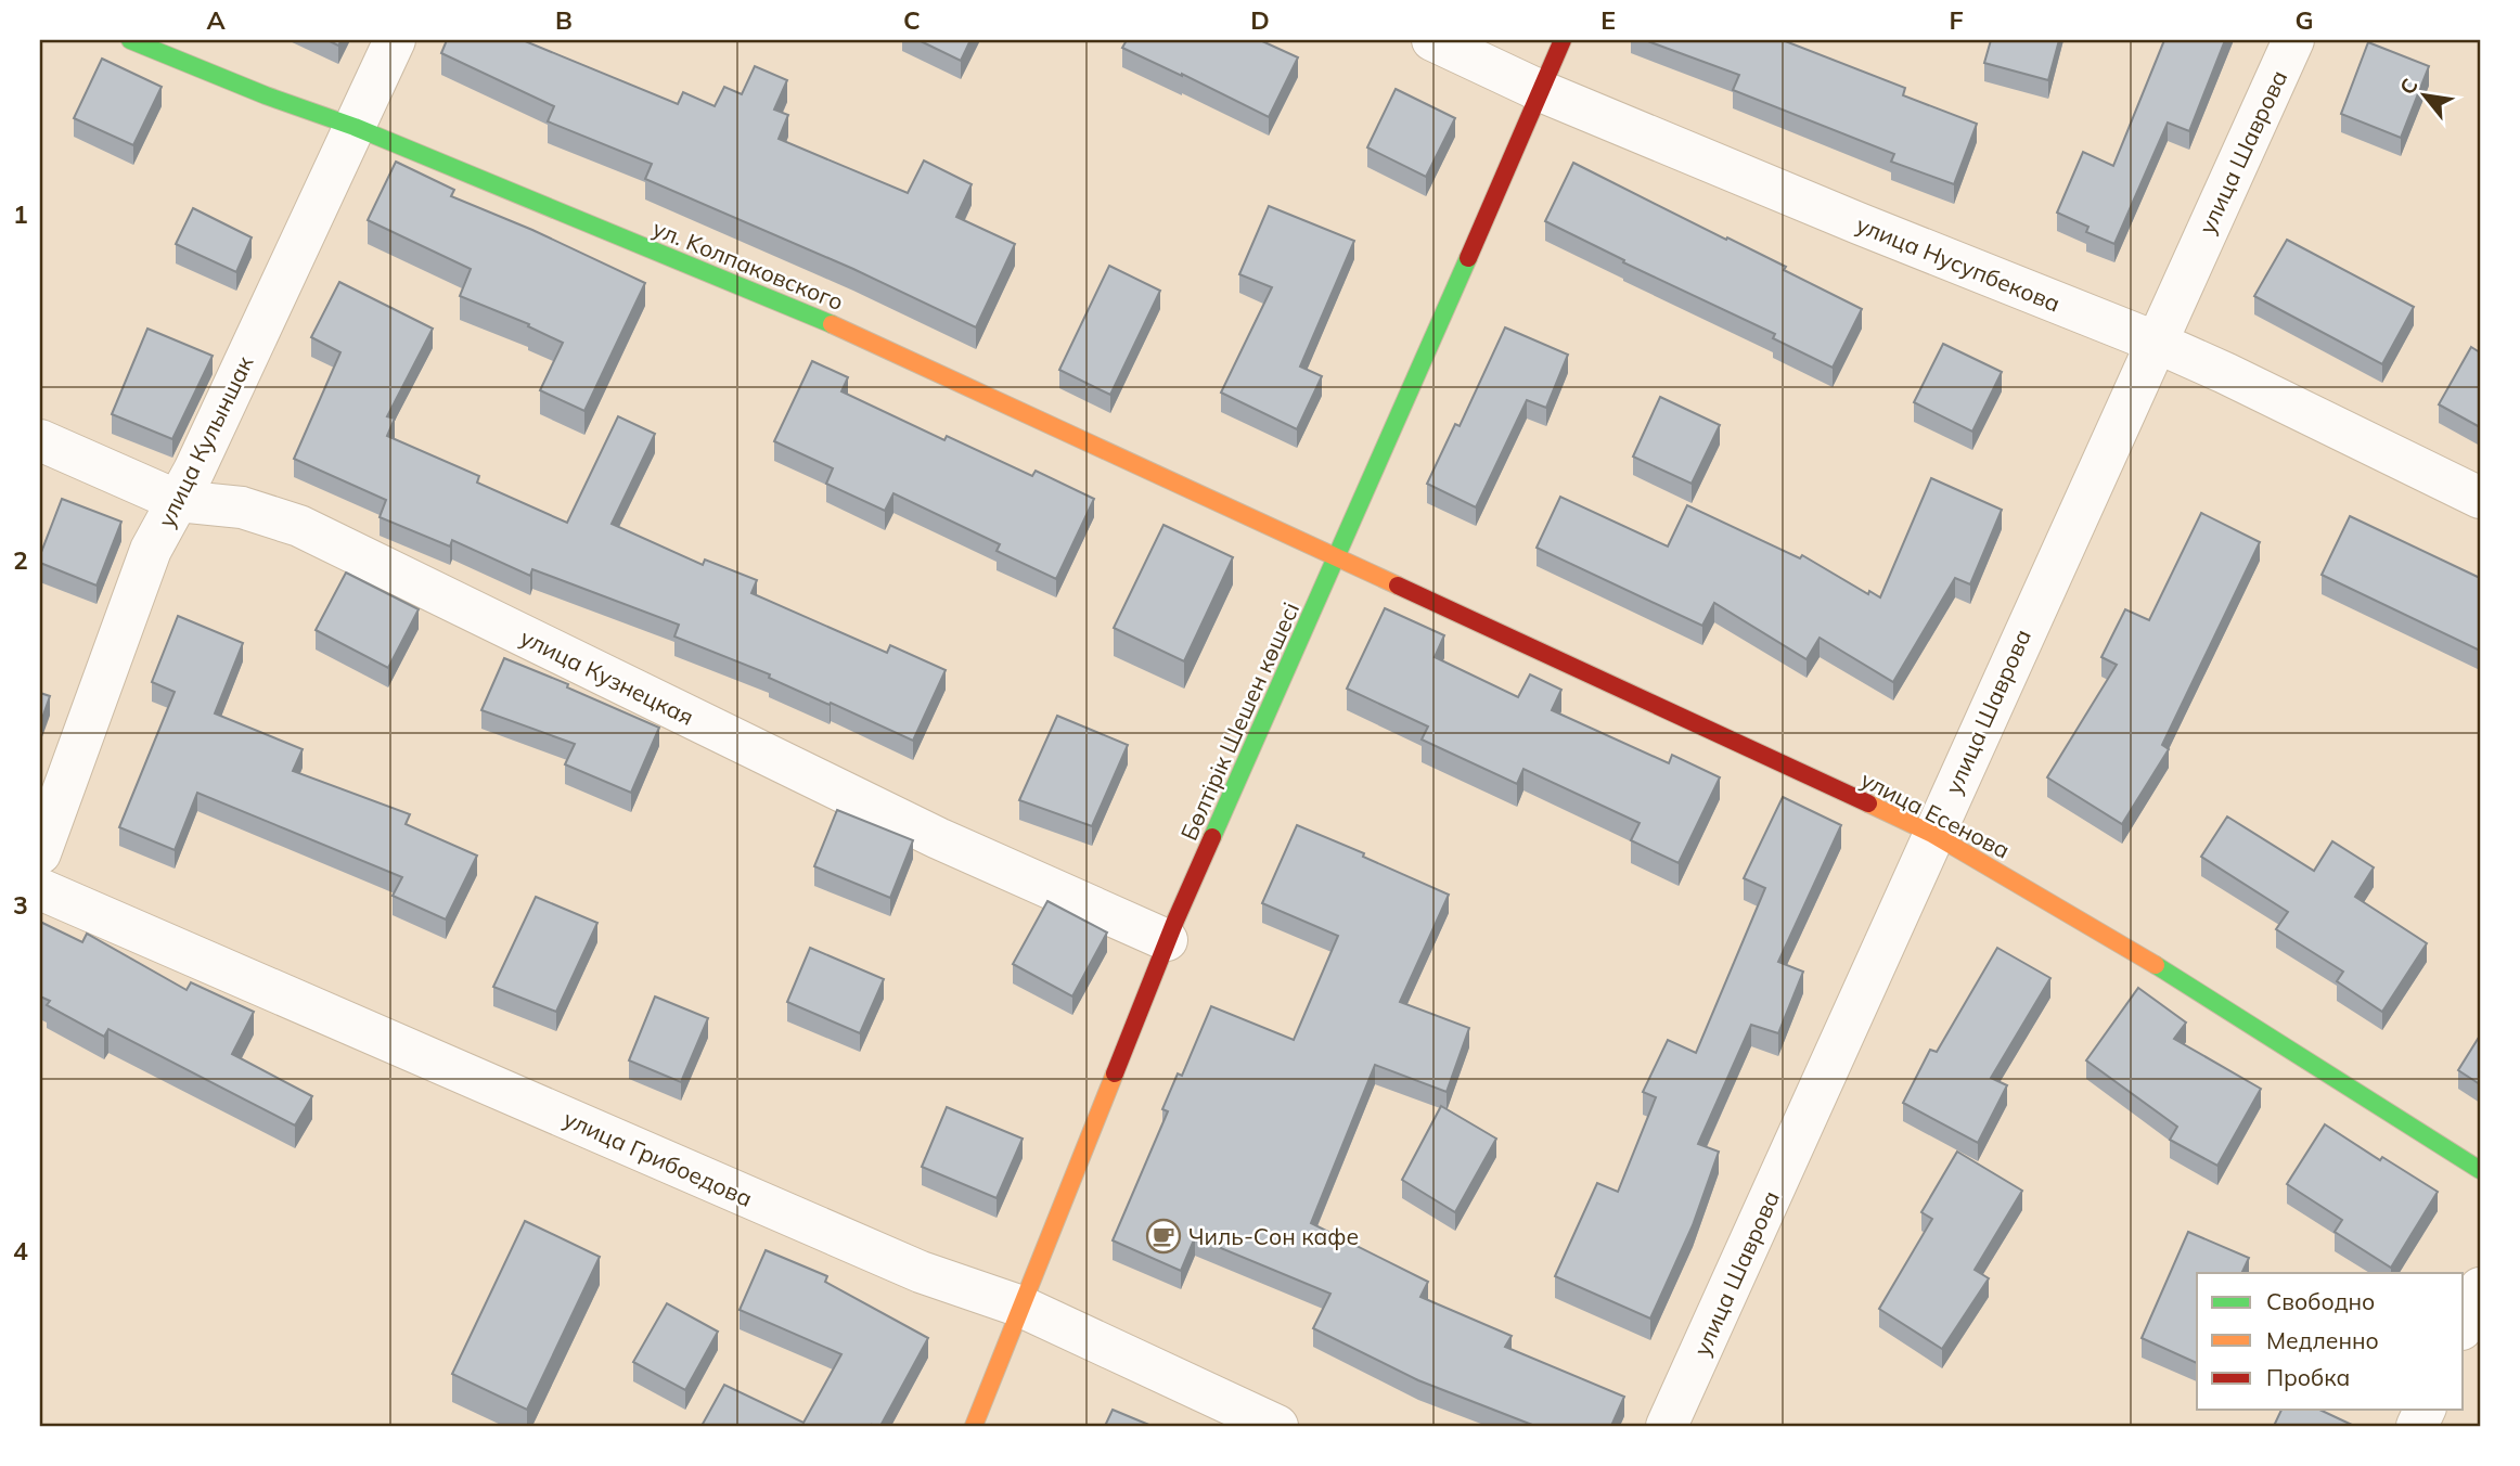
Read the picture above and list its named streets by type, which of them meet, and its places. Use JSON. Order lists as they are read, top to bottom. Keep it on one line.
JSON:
{"streets":{"street":["улица Шаврова","улица Нусупбекова","ул. Kолпаковского","улица Кулыншак","улица Кузнецкая","Бөлтірік Шешен көшесі","улица Есенова","улица Грибоедова"]},"crossings":[["улица Шаврова","улица Нусупбекова"],["улица Шаврова","улица Есенова"],["улица Нусупбекова","Бөлтірік Шешен көшесі"],["ул. Kолпаковского","улица Кулыншак"],["ул. Kолпаковского","Бөлтірік Шешен көшесі"],["ул. Kолпаковского","улица Есенова"],["улица Кулыншак","улица Кузнецкая"],["улица Кузнецкая","Бөлтірік Шешен көшесі"],["Бөлтірік Шешен көшесі","улица Есенова"],["Бөлтірік Шешен көшесі","улица Грибоедова"]],"places":{"cafe":["Чиль-Сон кафе"]},"legend":["Свободно","Медленно","Пробка"],"north":"top left","grid":{"columns":["A","B","C","D","E","F","G"],"rows":["1","2","3","4"]}}
